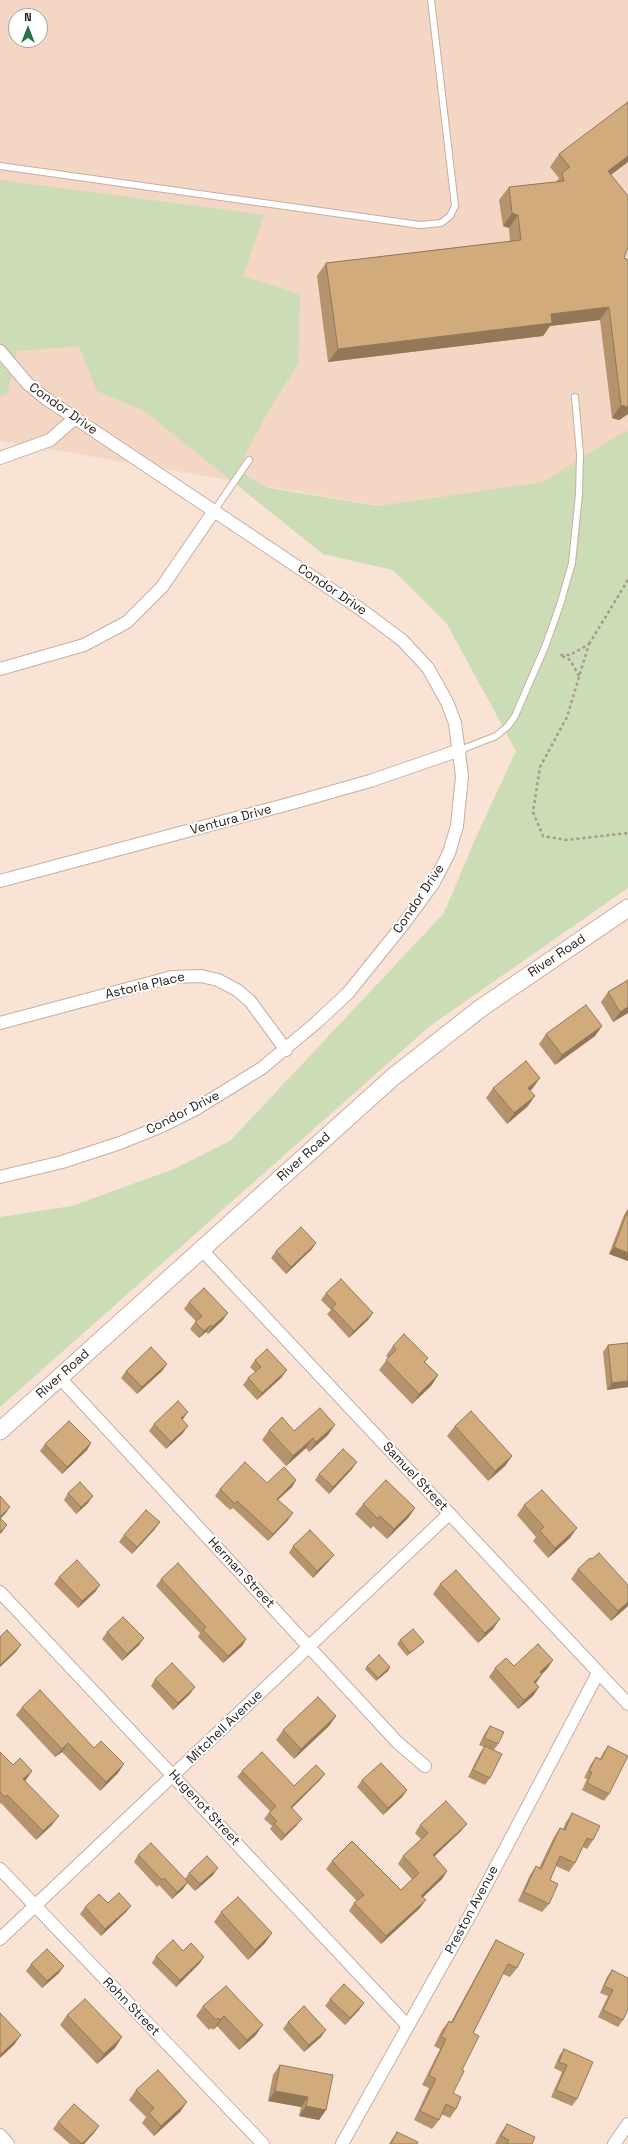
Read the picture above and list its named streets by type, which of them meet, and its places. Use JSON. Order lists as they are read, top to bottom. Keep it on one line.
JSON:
{"streets":{"street":["Condor Drive","Ventura Drive","River Road","Astoria Place","Samuel Street","Herman Street","Mitchell Avenue","Hugenot Street","Preston Avenue","Rohn Street"]},"crossings":[["Condor Drive","Ventura Drive"],["Condor Drive","Astoria Place"],["River Road","Samuel Street"],["River Road","Herman Street"],["Samuel Street","Mitchell Avenue"],["Samuel Street","Preston Avenue"],["Herman Street","Mitchell Avenue"],["Mitchell Avenue","Hugenot Street"],["Mitchell Avenue","Rohn Street"],["Hugenot Street","Preston Avenue"]],"north":"top"}
